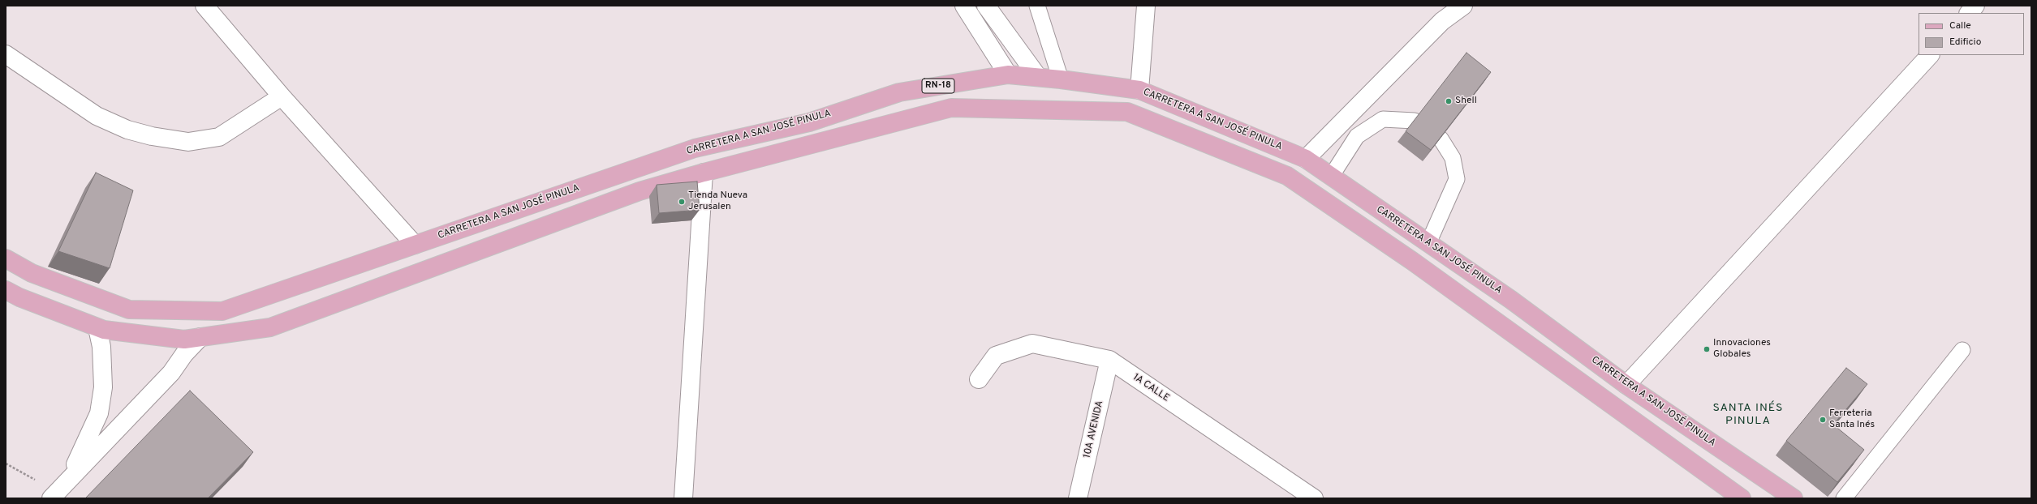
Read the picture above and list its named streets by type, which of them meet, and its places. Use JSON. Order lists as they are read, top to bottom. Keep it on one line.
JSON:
{"streets":{"main road":["RN-18","CARRETERA A SAN JOSÉ PINULA"],"street":["1A CALLE","10A AVENIDA"]},"crossings":[["1A CALLE","10A AVENIDA"]],"districts":["SANTA INÉS PINULA"],"places":["Shell","Tienda Nueva Jerusalen","Innovaciones Globales","Ferreteria Santa Inés"],"legend":["Calle","Edificio"]}
